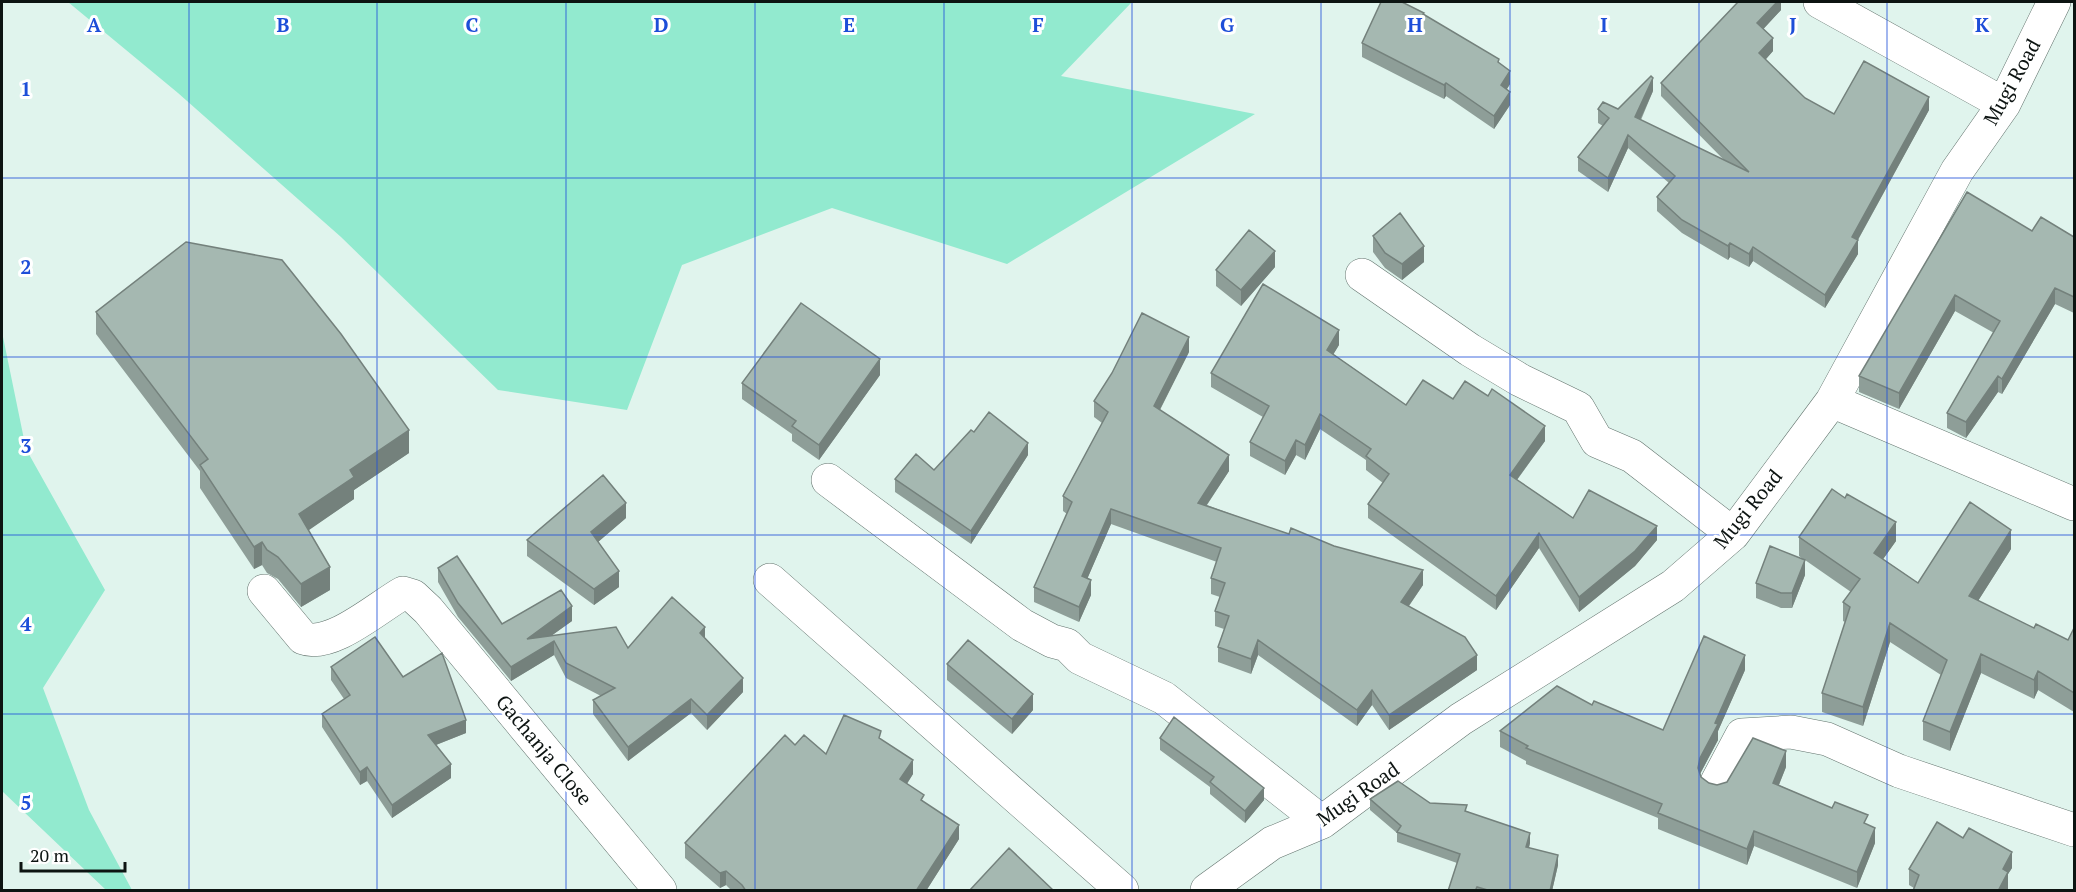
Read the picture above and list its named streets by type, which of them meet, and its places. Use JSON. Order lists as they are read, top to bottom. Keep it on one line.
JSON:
{"streets":{"street":["Mugi Road","Gachanja Close"]},"scale_bar":"20 m","grid":{"columns":["A","B","C","D","E","F","G","H","I","J","K"],"rows":["1","2","3","4","5"]}}
